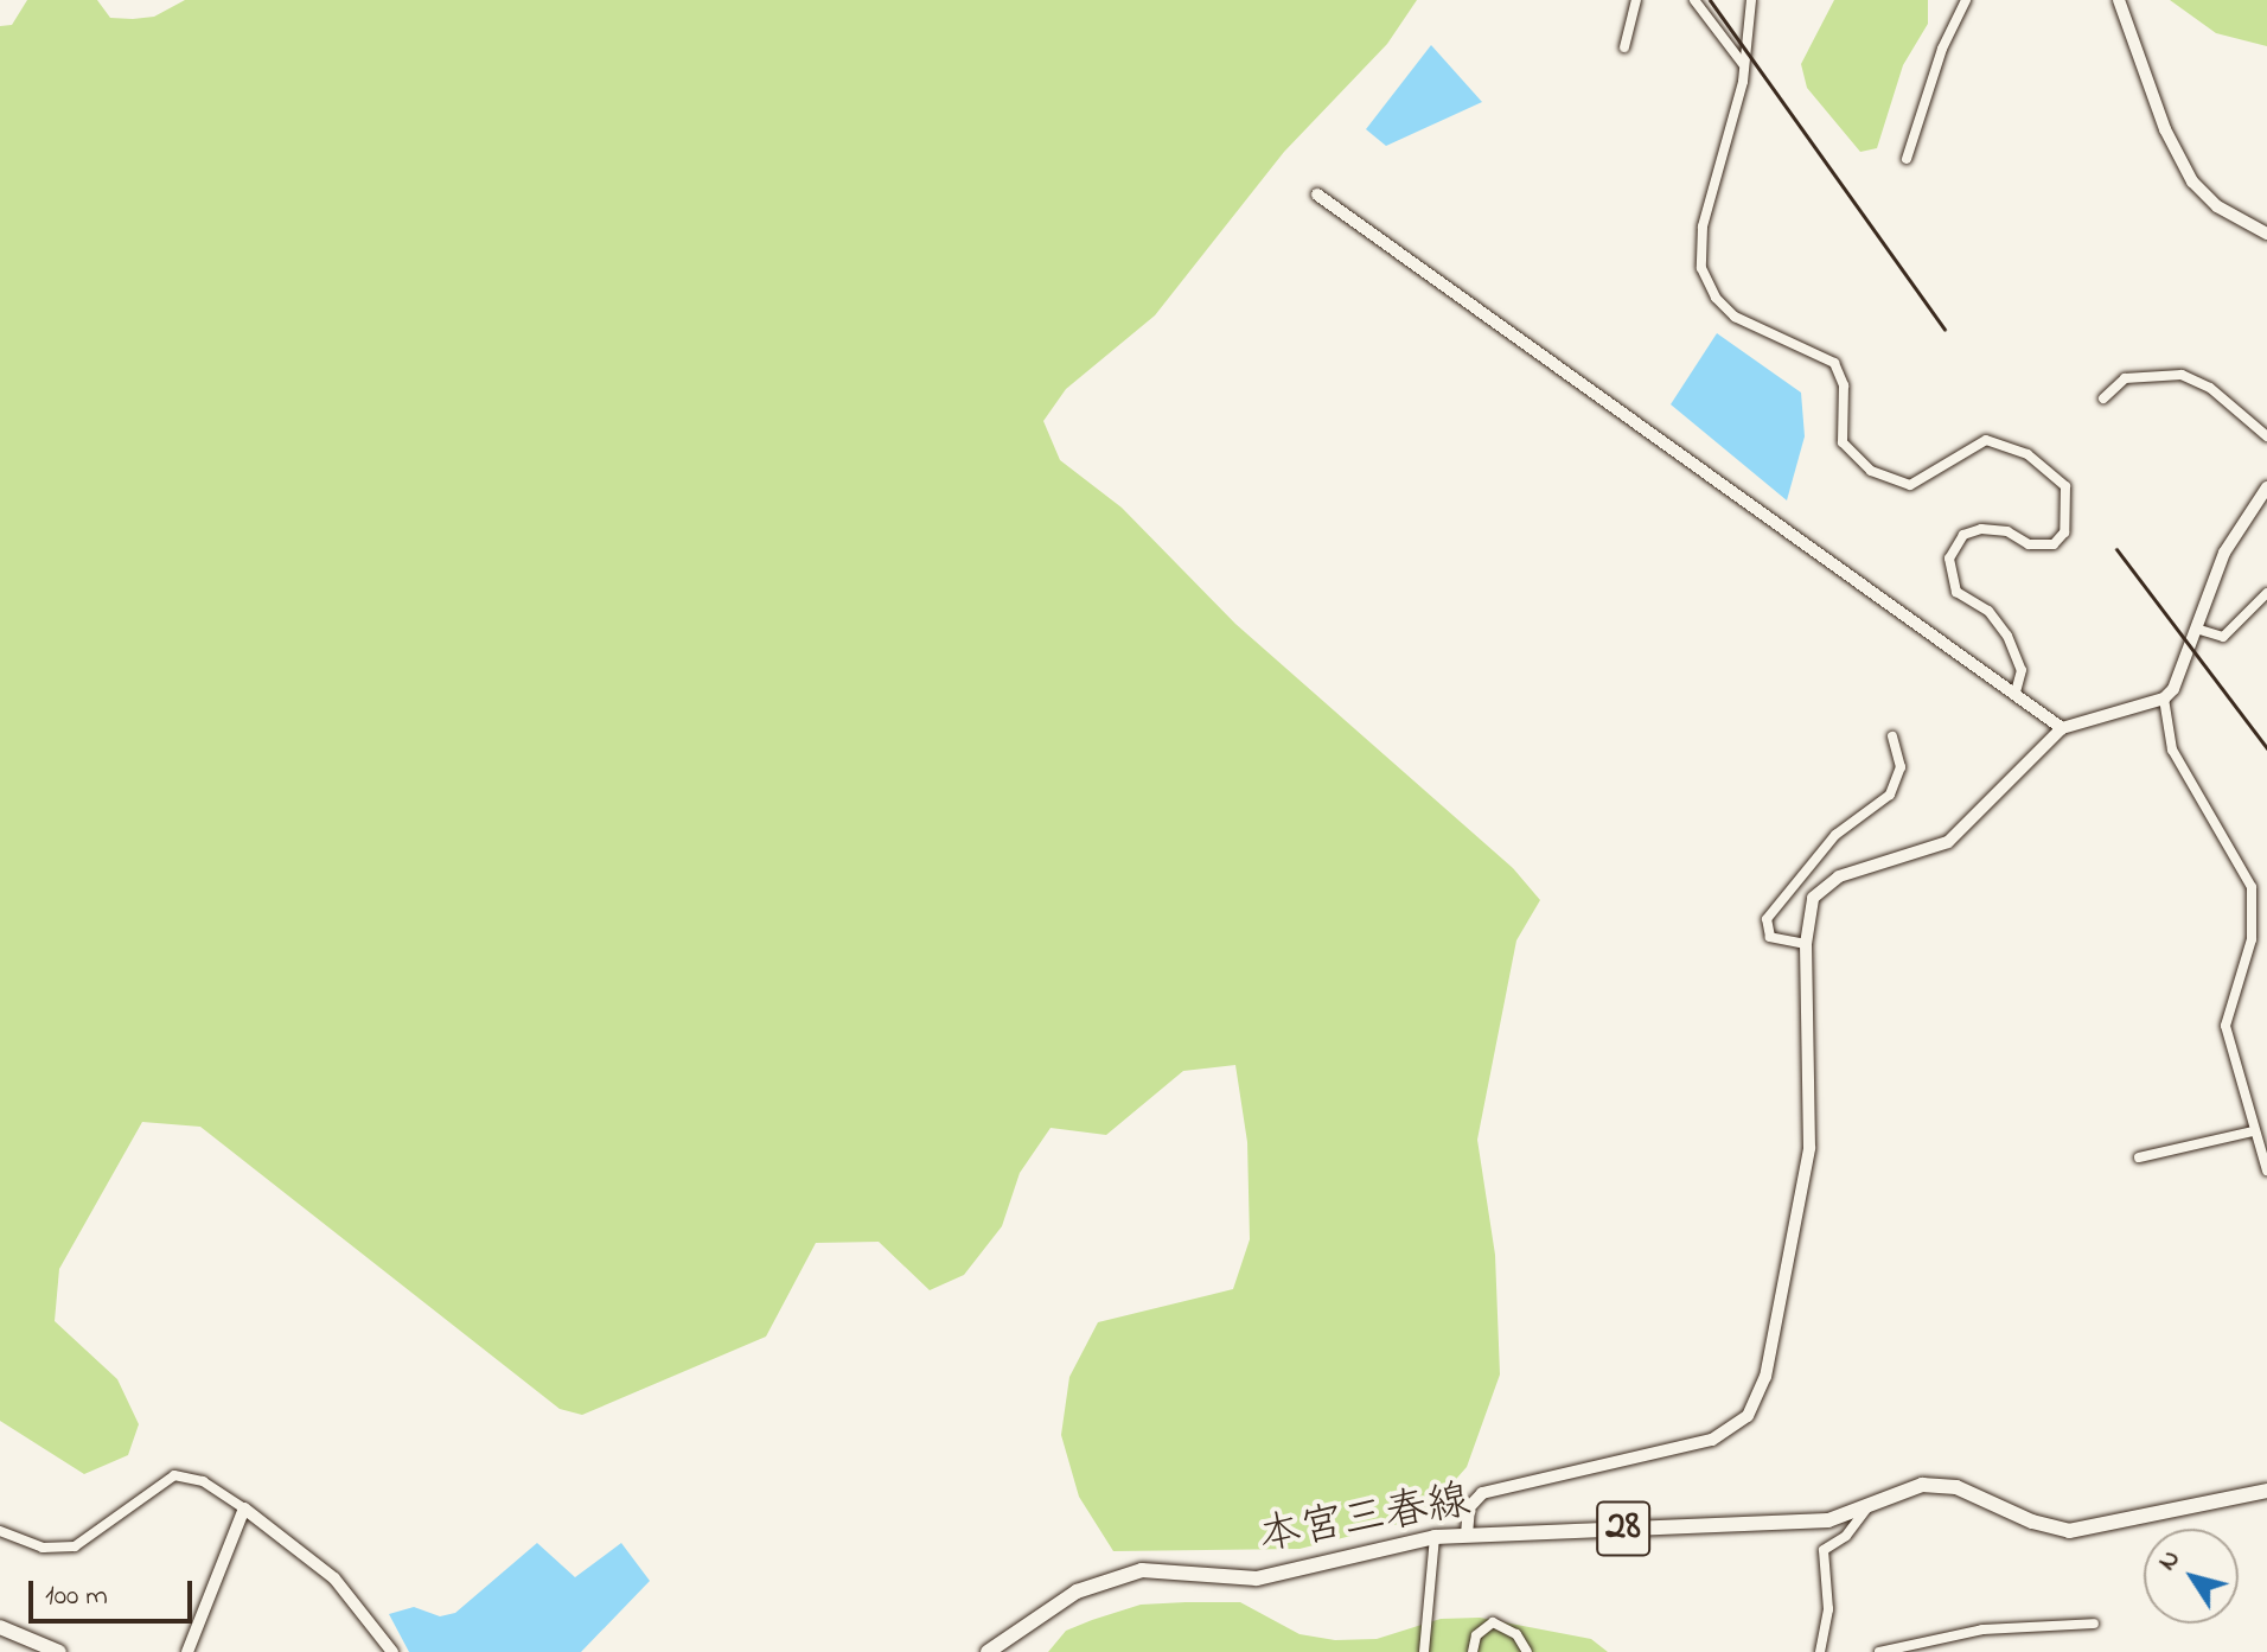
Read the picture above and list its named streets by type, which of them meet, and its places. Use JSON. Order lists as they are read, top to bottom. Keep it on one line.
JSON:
{"streets":{"main road":["本宮三春線","28"]},"scale_bar":"100 m","north":"top left"}
